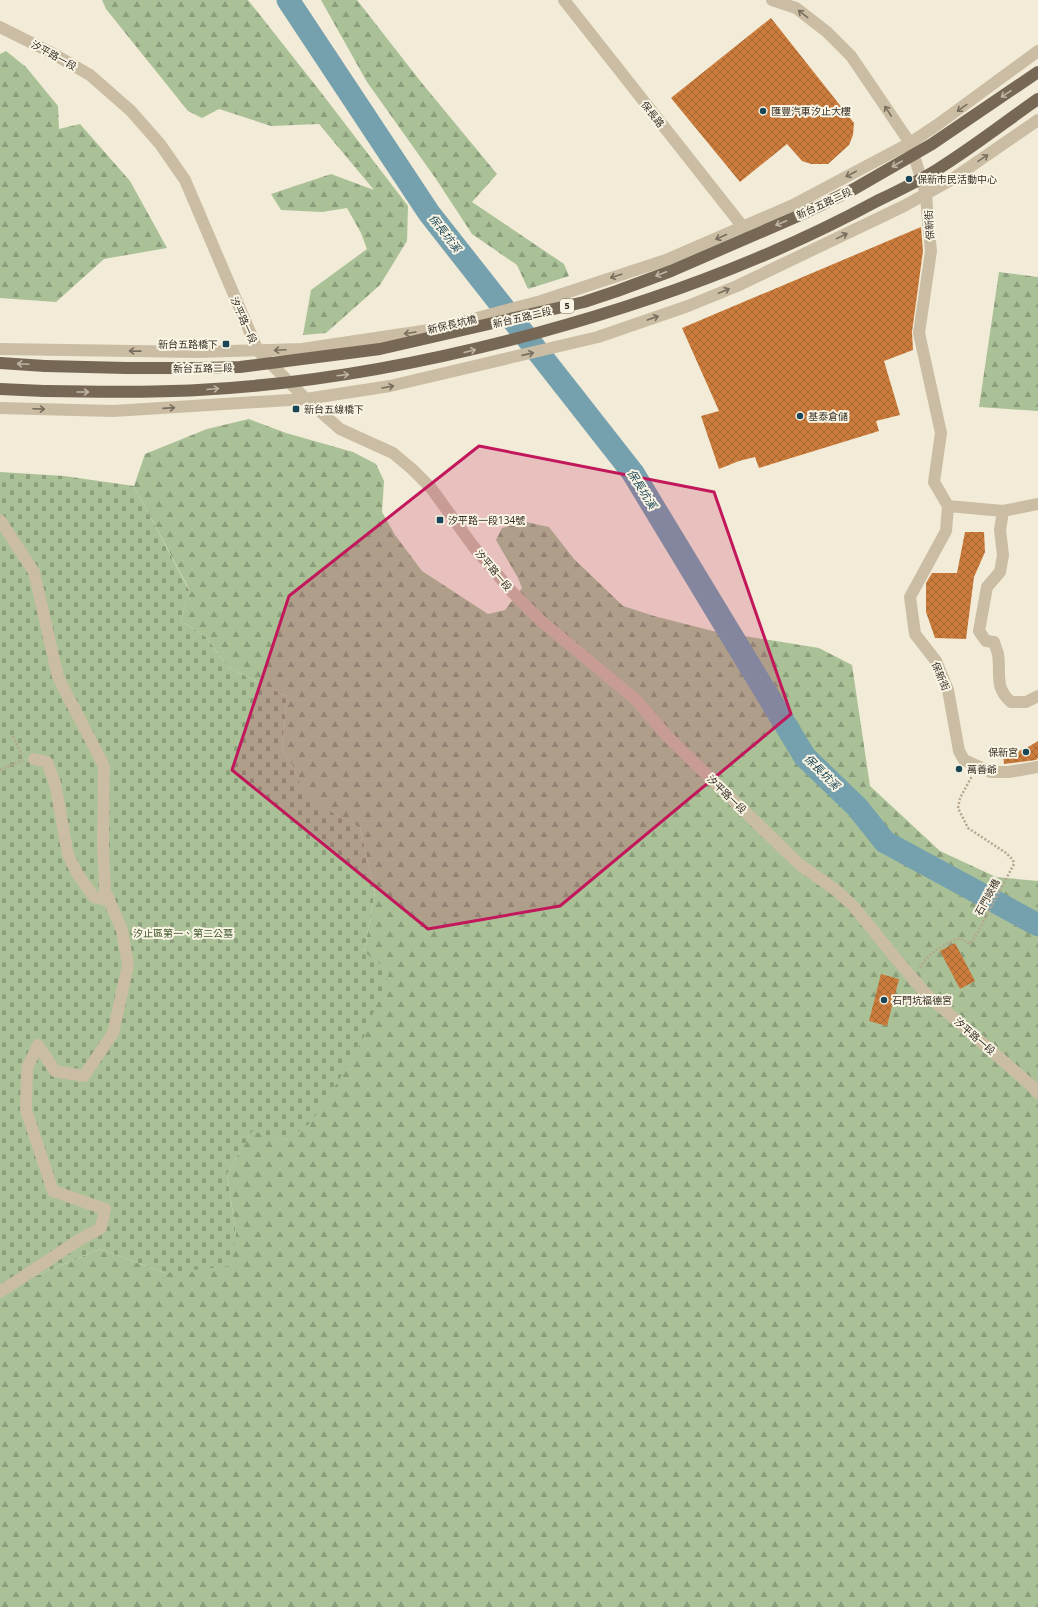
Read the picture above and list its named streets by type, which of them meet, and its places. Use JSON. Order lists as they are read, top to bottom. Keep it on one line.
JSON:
{"streets":{"main road":["新台五路二段","5"],"street":["汐平路一段","保長路","保新街","新保長坑橋"],"path":["石門峽橋"]},"crossings":[["汐平路一段","新保長坑橋"],["汐平路一段","石門峽橋"],["保長路","新保長坑橋"],["保新街","新保長坑橋"],["保新街","石門峽橋"]],"water":["保長坑溪"],"parks":["汐止區第一、第二公墓"],"places":{"other":["匯豐汽車汐止大樓","保新市民活動中心","基泰倉儲","保新宮","萬善爺","石門坑福德宮"],"transit":["新台五路橋下","新台五線橋下","汐平路一段134號"]}}
